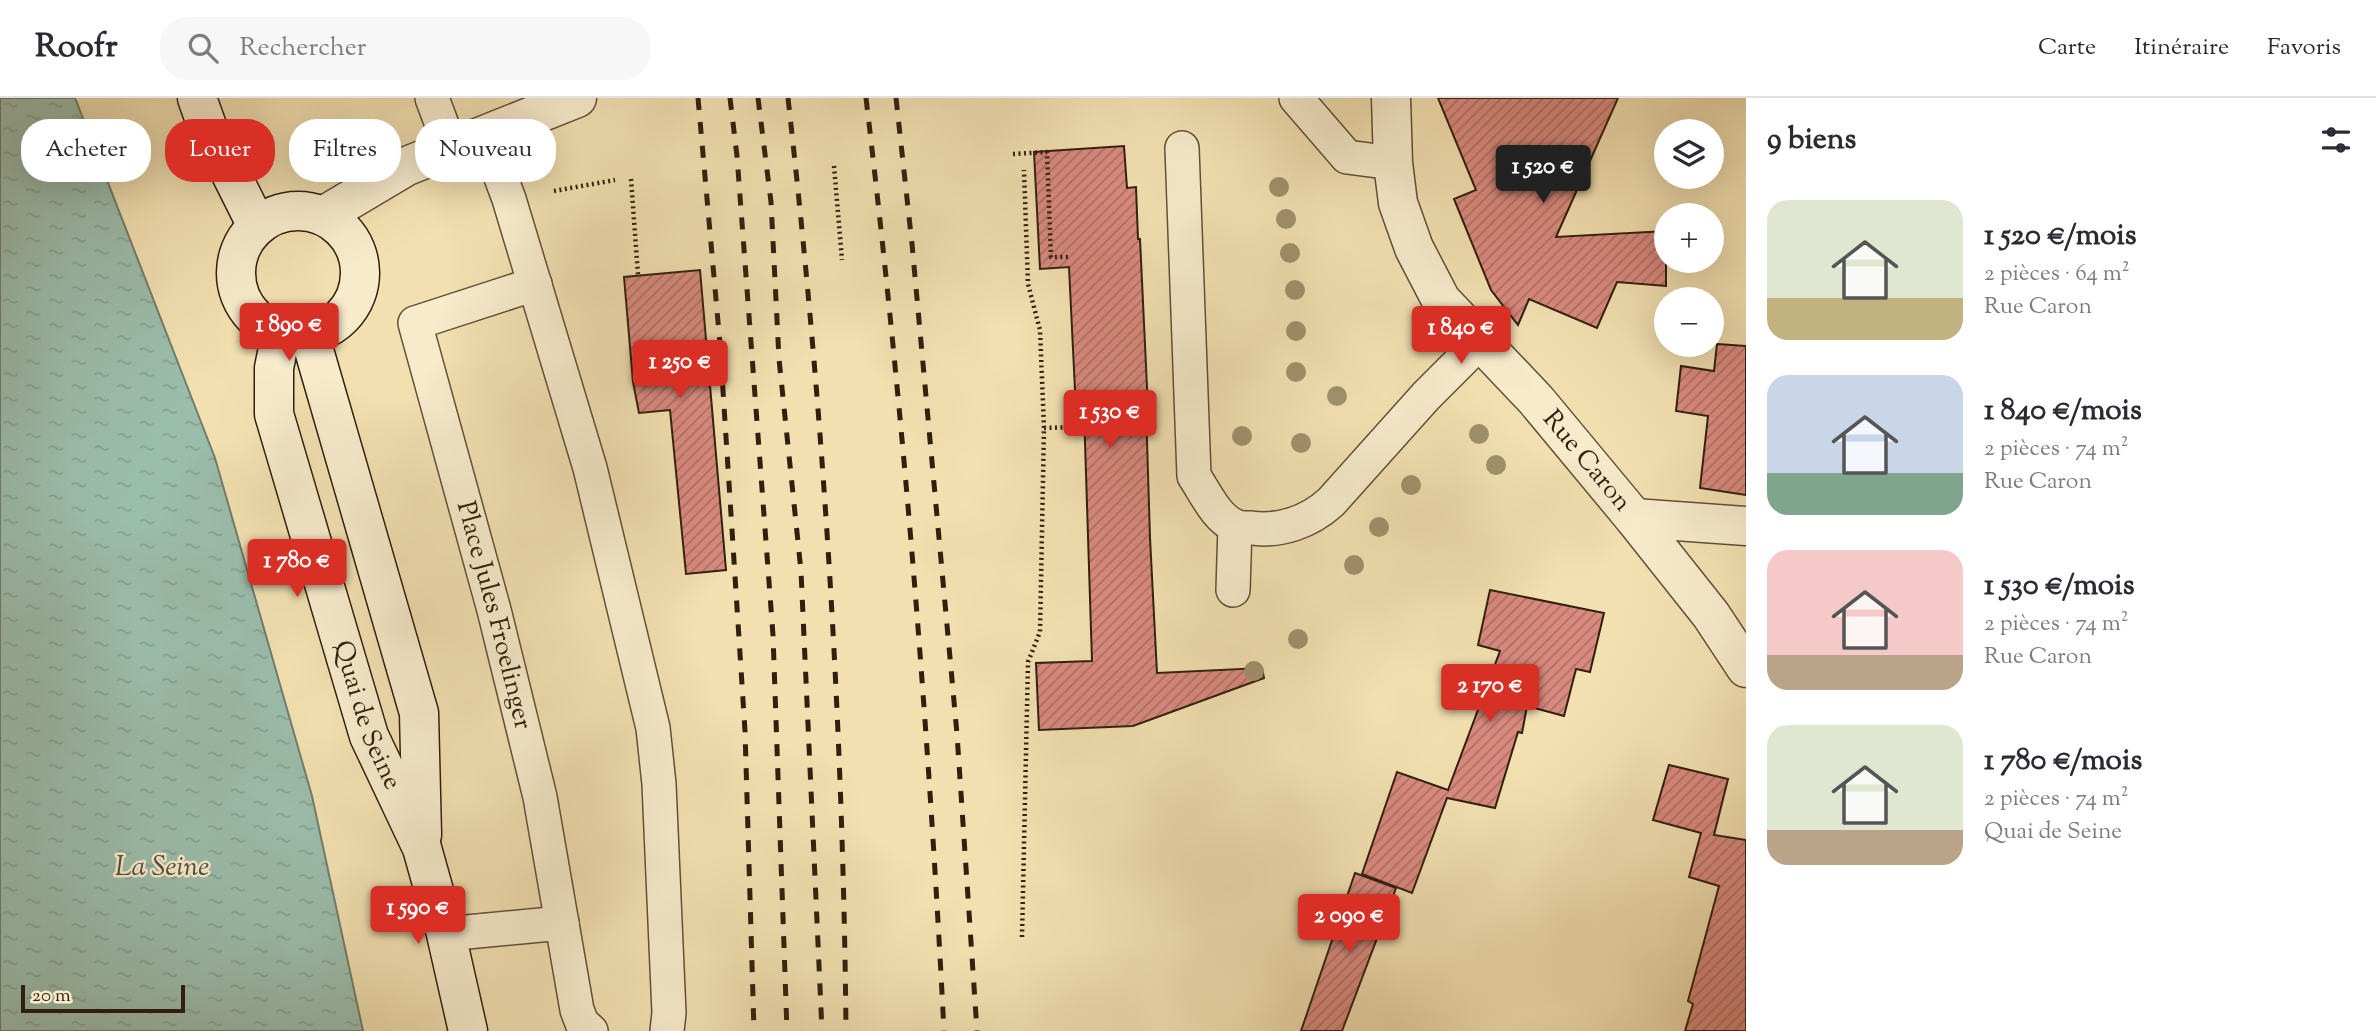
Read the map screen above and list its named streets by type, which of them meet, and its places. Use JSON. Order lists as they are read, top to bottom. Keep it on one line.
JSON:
{"streets":{"main road":["Rue Caron","Quai de Seine"],"lane":["Place Jules Froelinger"]},"water":["La Seine"],"scale_bar":"20 m","page":{"header":"Roofr","search":"Rechercher","nav":["Carte","Itinéraire","Favoris"],"heading":"9 biens","map_buttons":["+","−"],"chip":["Acheter","Louer","Filtres","Nouveau"],"price":["1 520 €","1 890 €","1 840 €","1 250 €","1 530 €","1 780 €","2 170 €","1 590 €","2 090 €"],"list":[{"name":"1 520 €/mois","note":"2 pièces · 64 m² · Rue Caron"},{"name":"1 840 €/mois","note":"2 pièces · 74 m² · Rue Caron"},{"name":"1 530 €/mois","note":"2 pièces · 74 m² · Rue Caron"},{"name":"1 780 €/mois","note":"2 pièces · 74 m² · Quai de Seine"}],"scale":"20 m"}}
